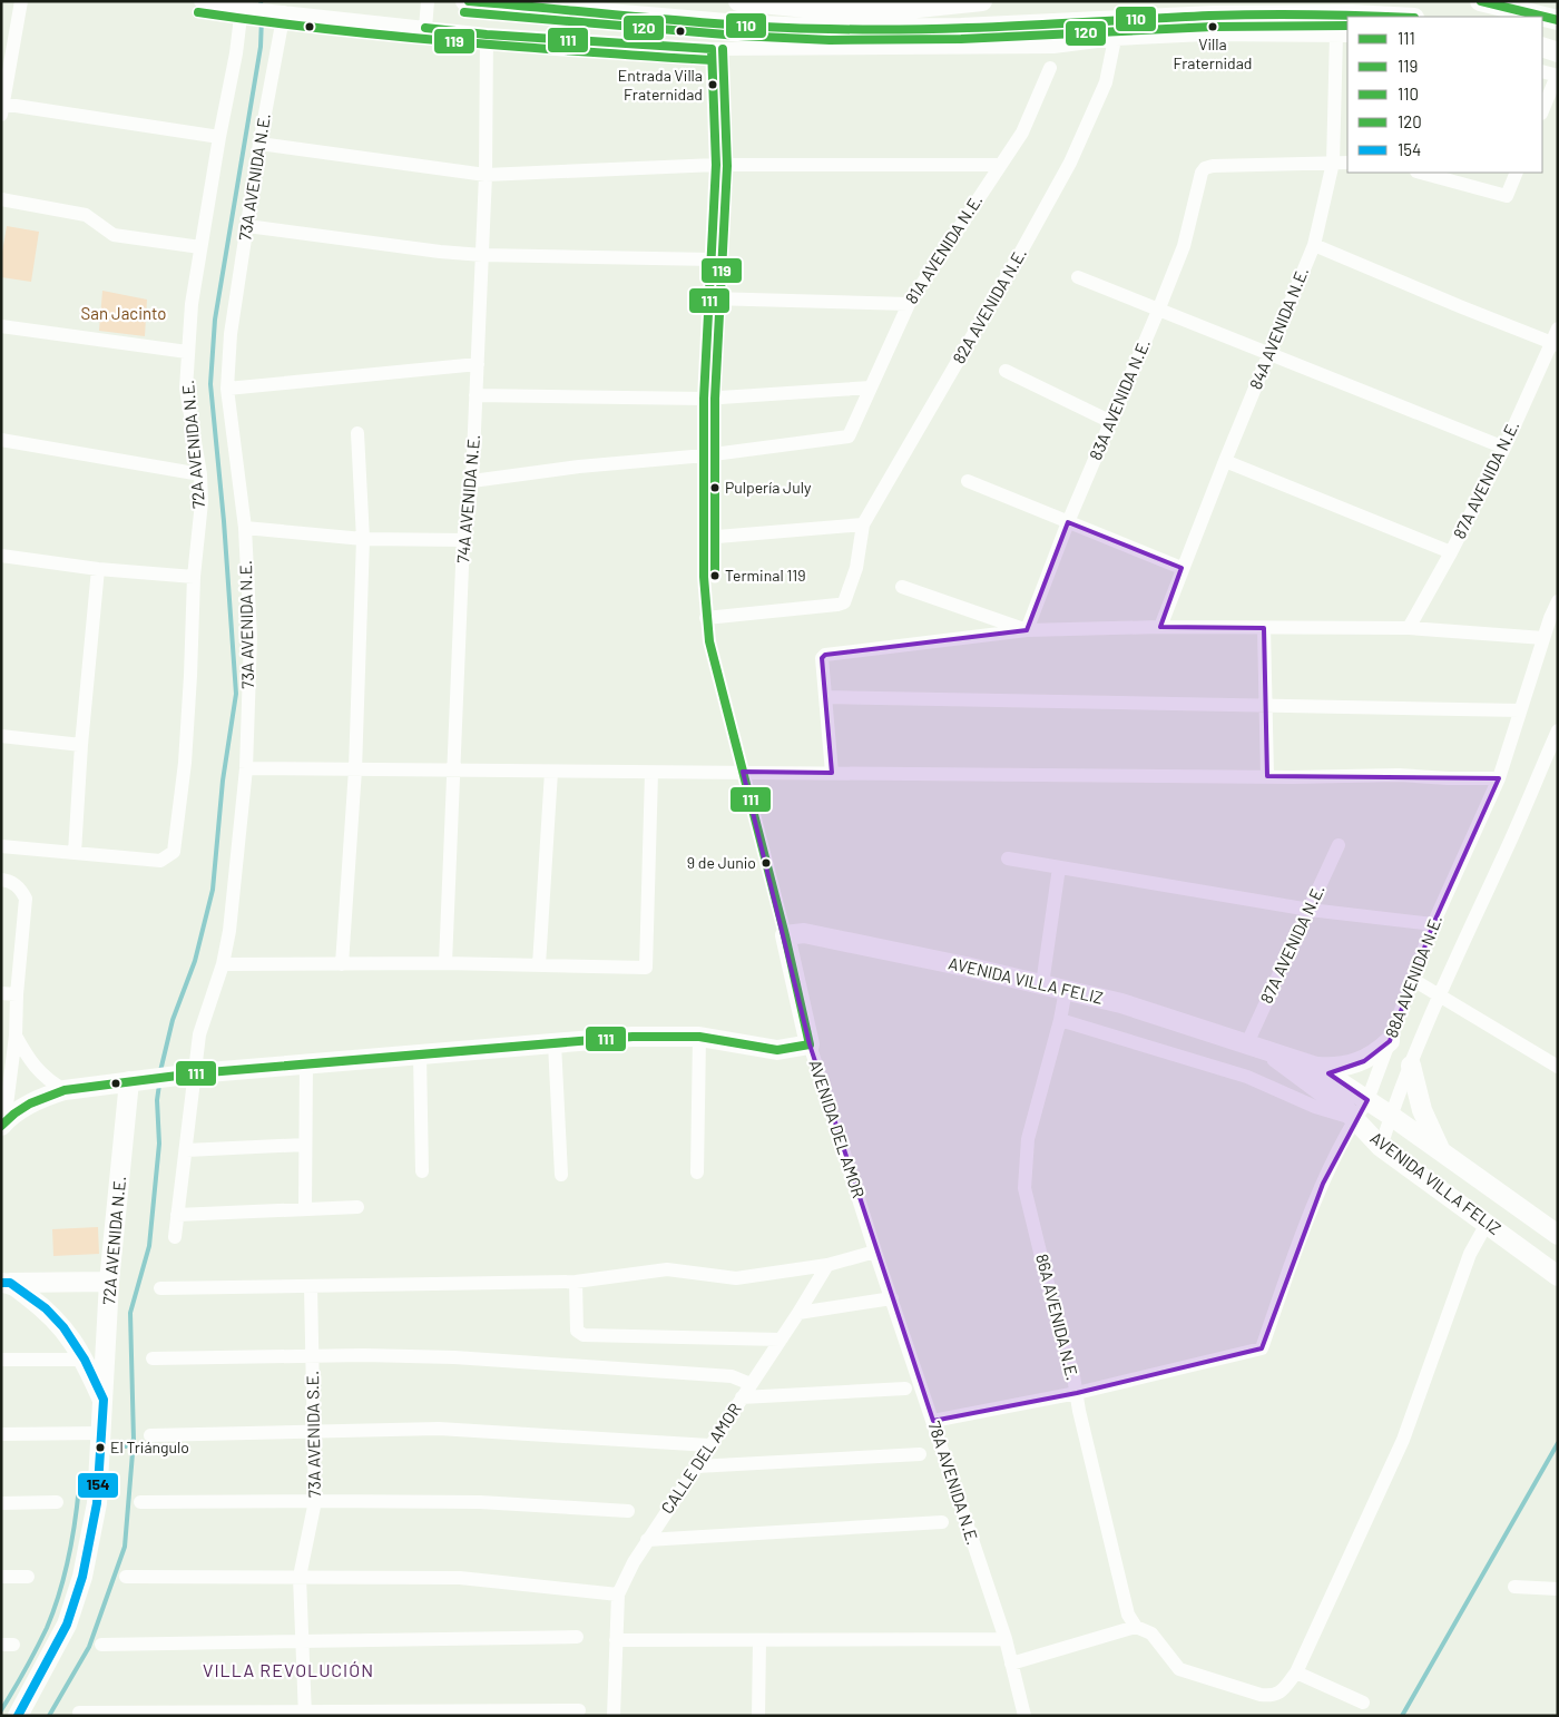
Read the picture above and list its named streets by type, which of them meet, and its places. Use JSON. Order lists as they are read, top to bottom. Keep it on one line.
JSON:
{"streets":{"street":["73A AVENIDA N.E.","81A AVENIDA N.E.","82A AVENIDA N.E.","84A AVENIDA N.E.","83A AVENIDA N.E.","72A AVENIDA N.E.","87A AVENIDA N.E.","74A AVENIDA N.E.","88A AVENIDA N.E.","AVENIDA VILLA FELIZ","AVENIDA DEL AMOR","86A AVENIDA N.E.","73A AVENIDA S.E.","CALLE DEL AMOR","78A AVENIDA N.E."]},"crossings":[["81A AVENIDA N.E.","AVENIDA DEL AMOR"],["82A AVENIDA N.E.","AVENIDA DEL AMOR"],["84A AVENIDA N.E.","83A AVENIDA N.E."],["87A AVENIDA N.E.","AVENIDA VILLA FELIZ"],["88A AVENIDA N.E.","AVENIDA VILLA FELIZ"],["88A AVENIDA N.E.","86A AVENIDA N.E."],["AVENIDA VILLA FELIZ","AVENIDA DEL AMOR"],["AVENIDA VILLA FELIZ","86A AVENIDA N.E."],["AVENIDA DEL AMOR","78A AVENIDA N.E."]],"districts":["VILLA REVOLUCIÓN"],"parks":["San Jacinto"],"places":["Villa Fraternidad","Entrada Villa Fraternidad","Pulpería July","Terminal 119","9 de Junio","El Triángulo"],"lines":["transit line 110","transit line 119","transit line 120","transit line 111","transit line 154"],"legend":["111","119","110","120","154"]}
